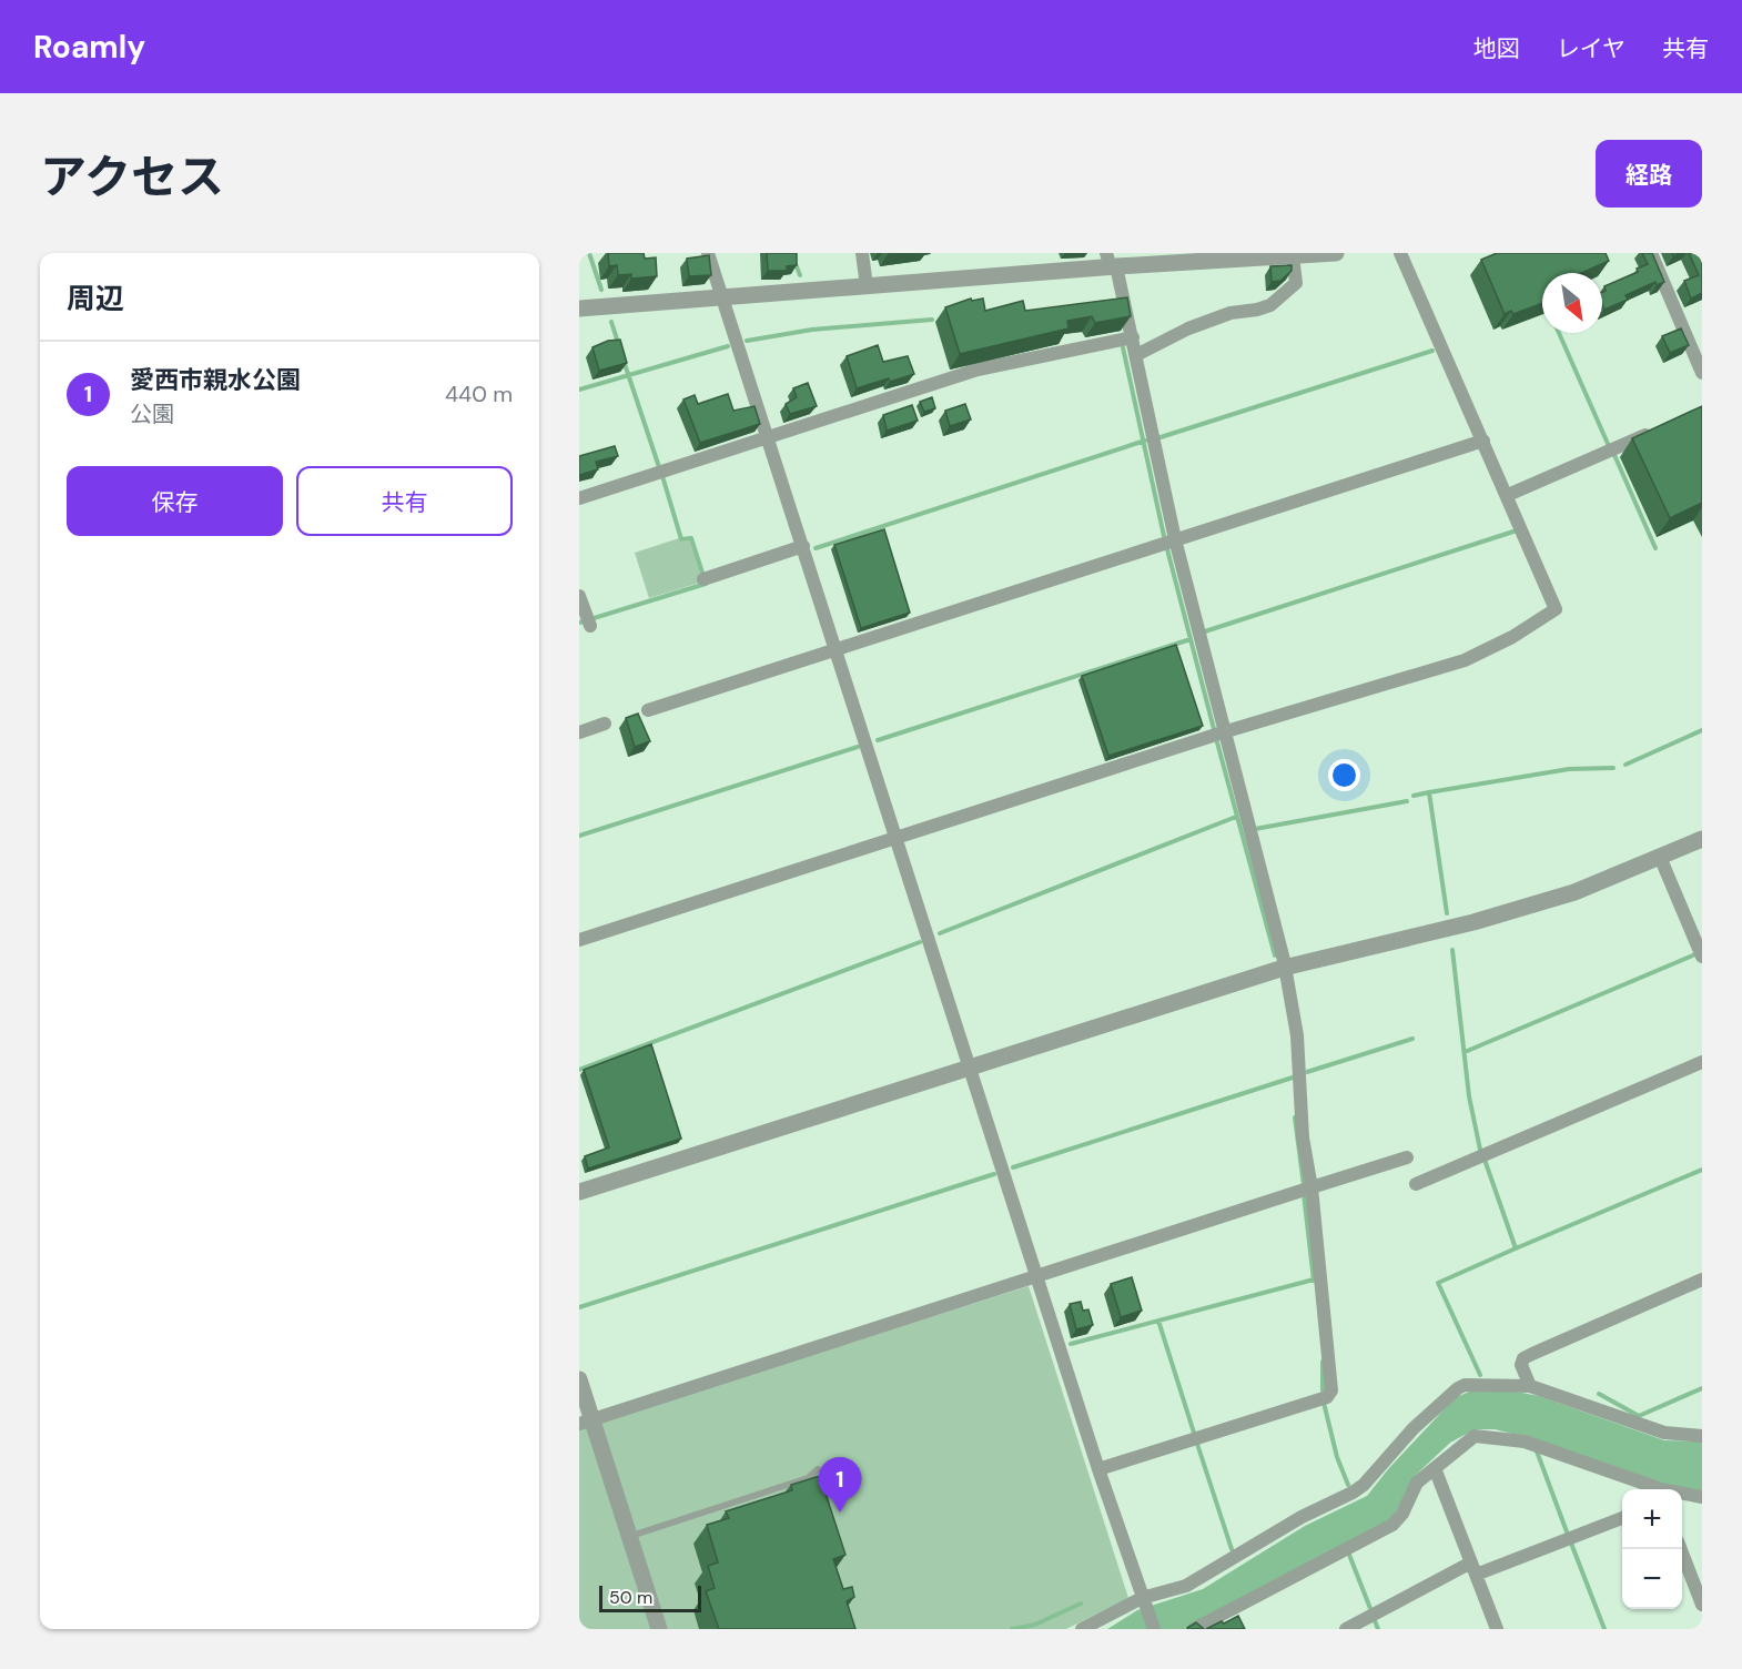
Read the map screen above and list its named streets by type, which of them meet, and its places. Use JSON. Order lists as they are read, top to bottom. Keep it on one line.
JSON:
{"scale_bar":"50 m","north":"bottom right","page":{"header":"Roamly","nav":["地図","レイヤ","共有"],"title":"アクセス","buttons":["経路",["保存","共有"]],"heading":"周辺","list":[{"mark":"1","name":"愛西市親水公園","note":"公園","value":"440 m"}],"pins":"1","map_buttons":["+","−"],"scale":"50 m"}}
